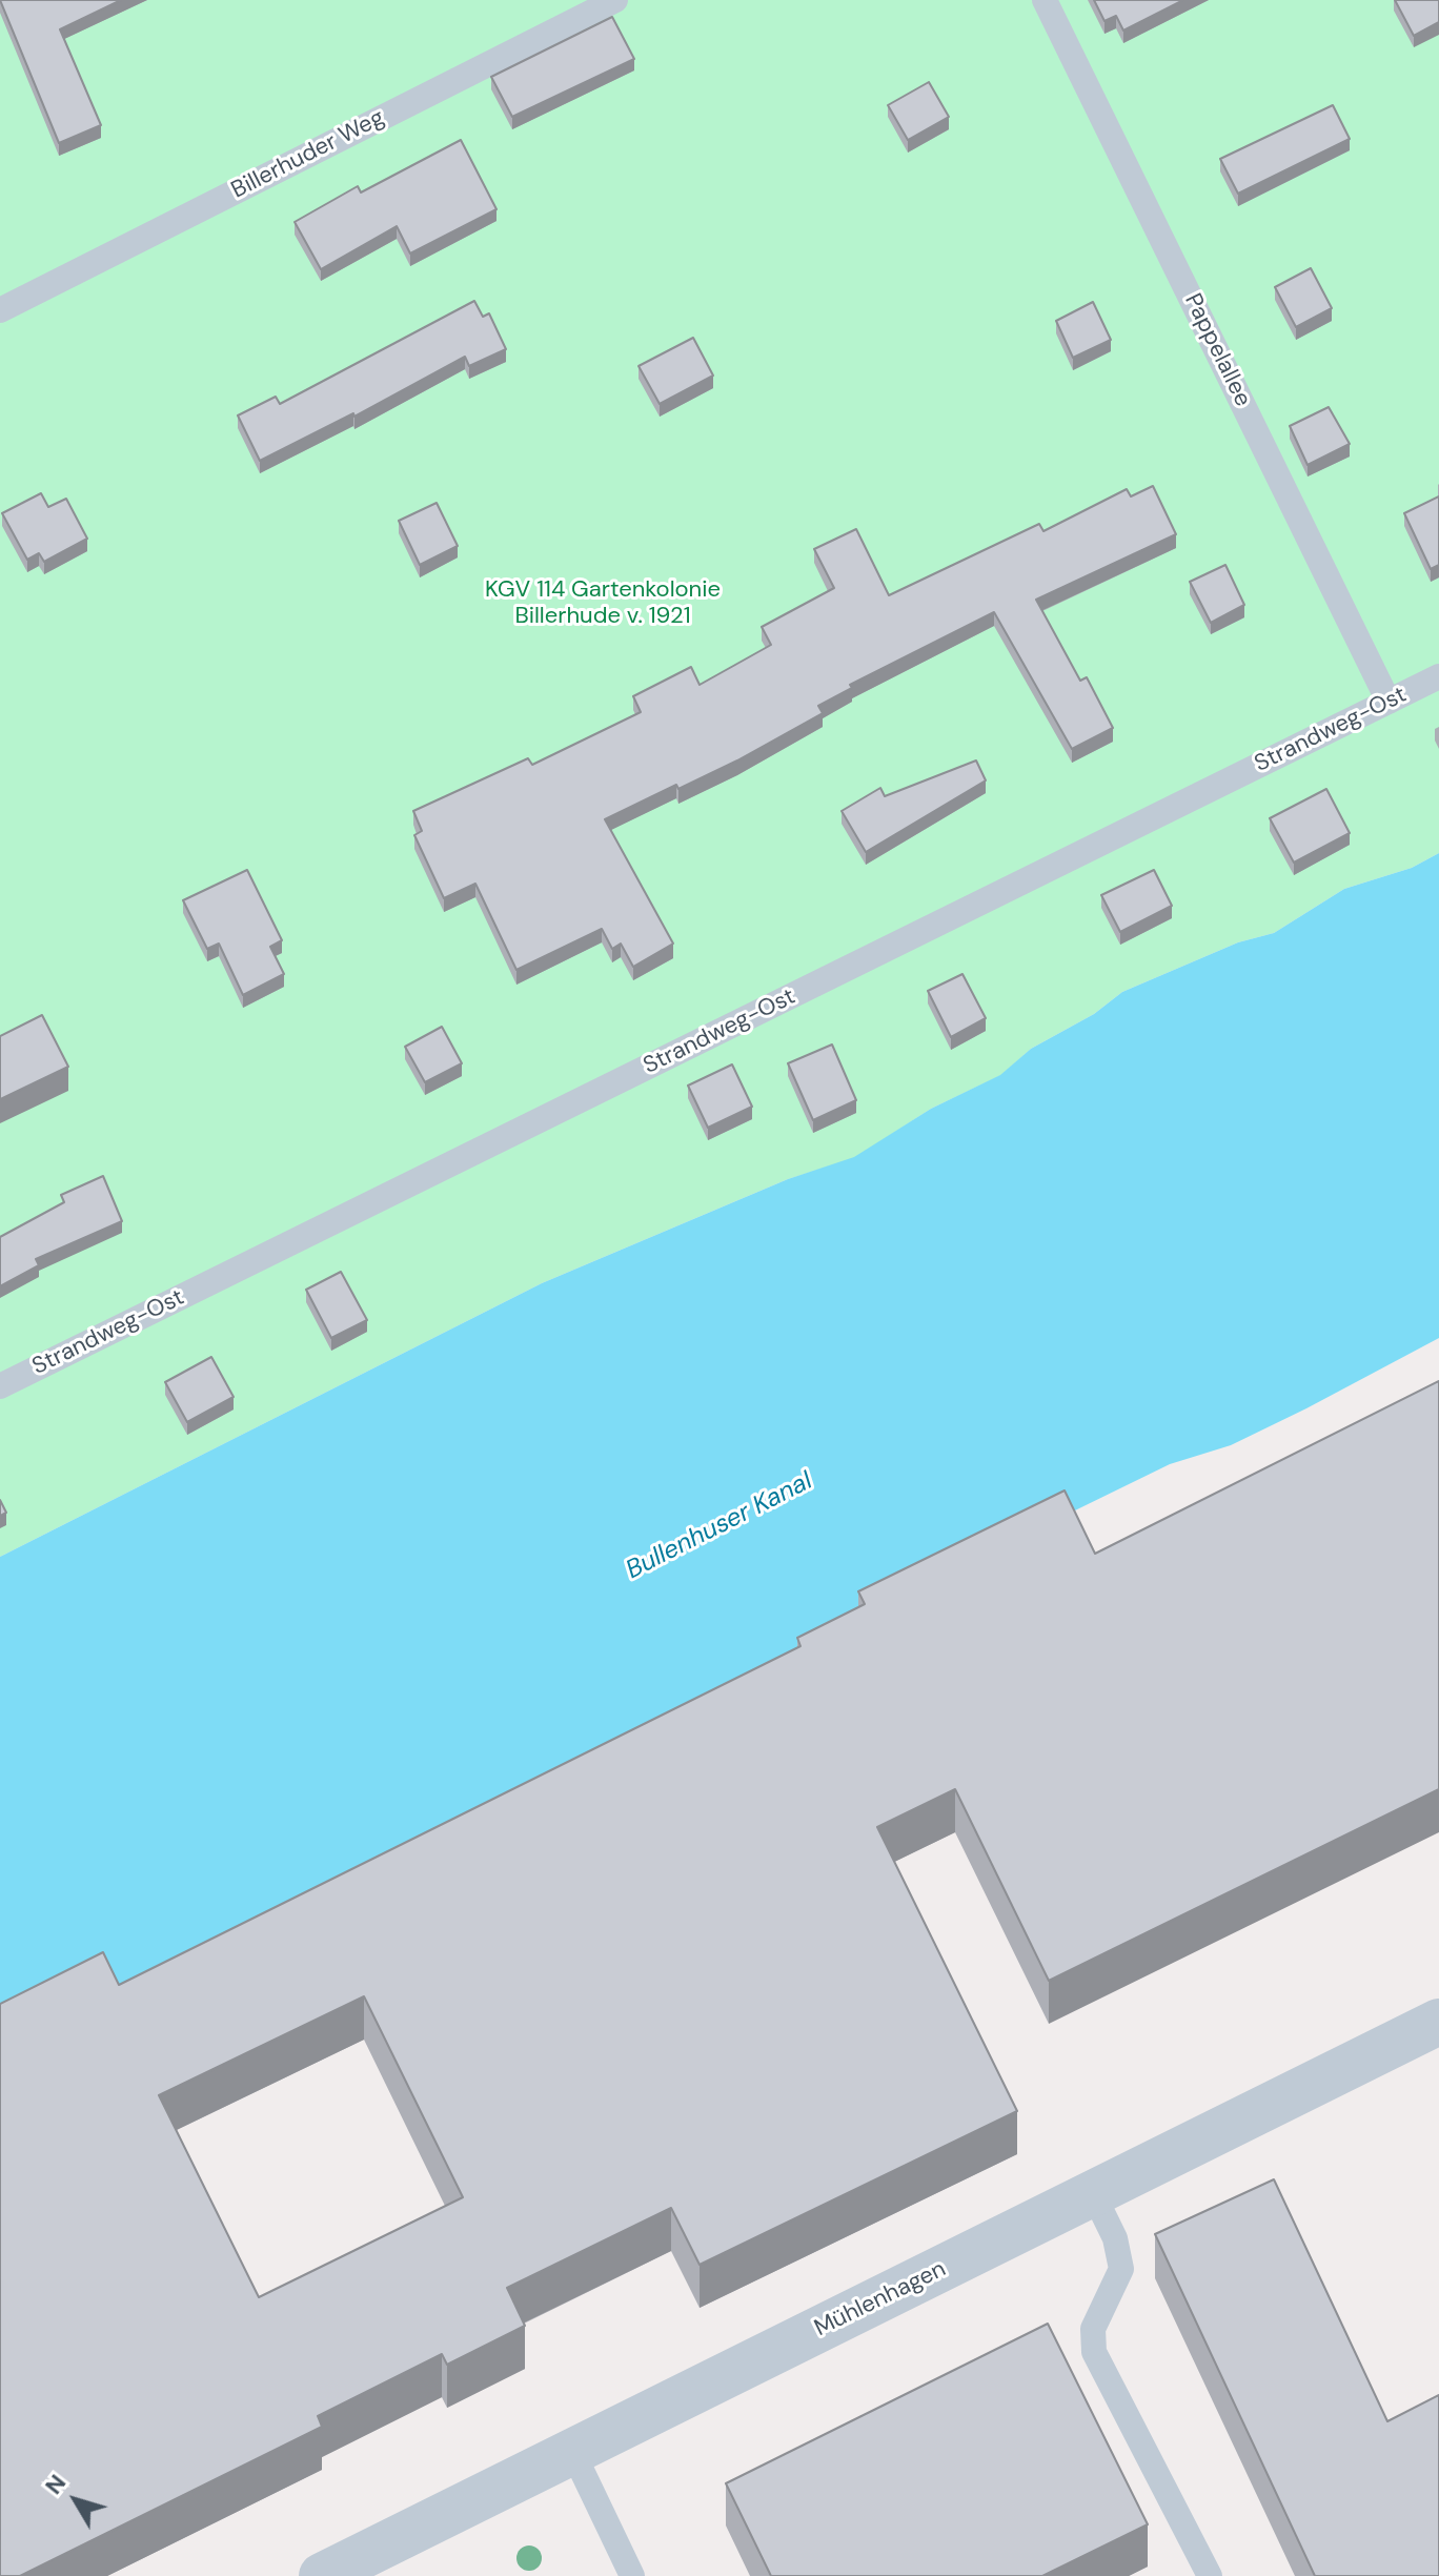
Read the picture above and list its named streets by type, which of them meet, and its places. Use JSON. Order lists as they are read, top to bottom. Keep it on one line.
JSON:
{"streets":{"street":["Mühlenhagen"],"lane":["Billerhuder Weg","Pappelallee","Strandweg-Ost"]},"crossings":[["Pappelallee","Strandweg-Ost"]],"water":["Bullenhuser Kanal"],"parks":["KGV 114 Gartenkolonie Billerhude v. 1921"],"north":"top left"}
